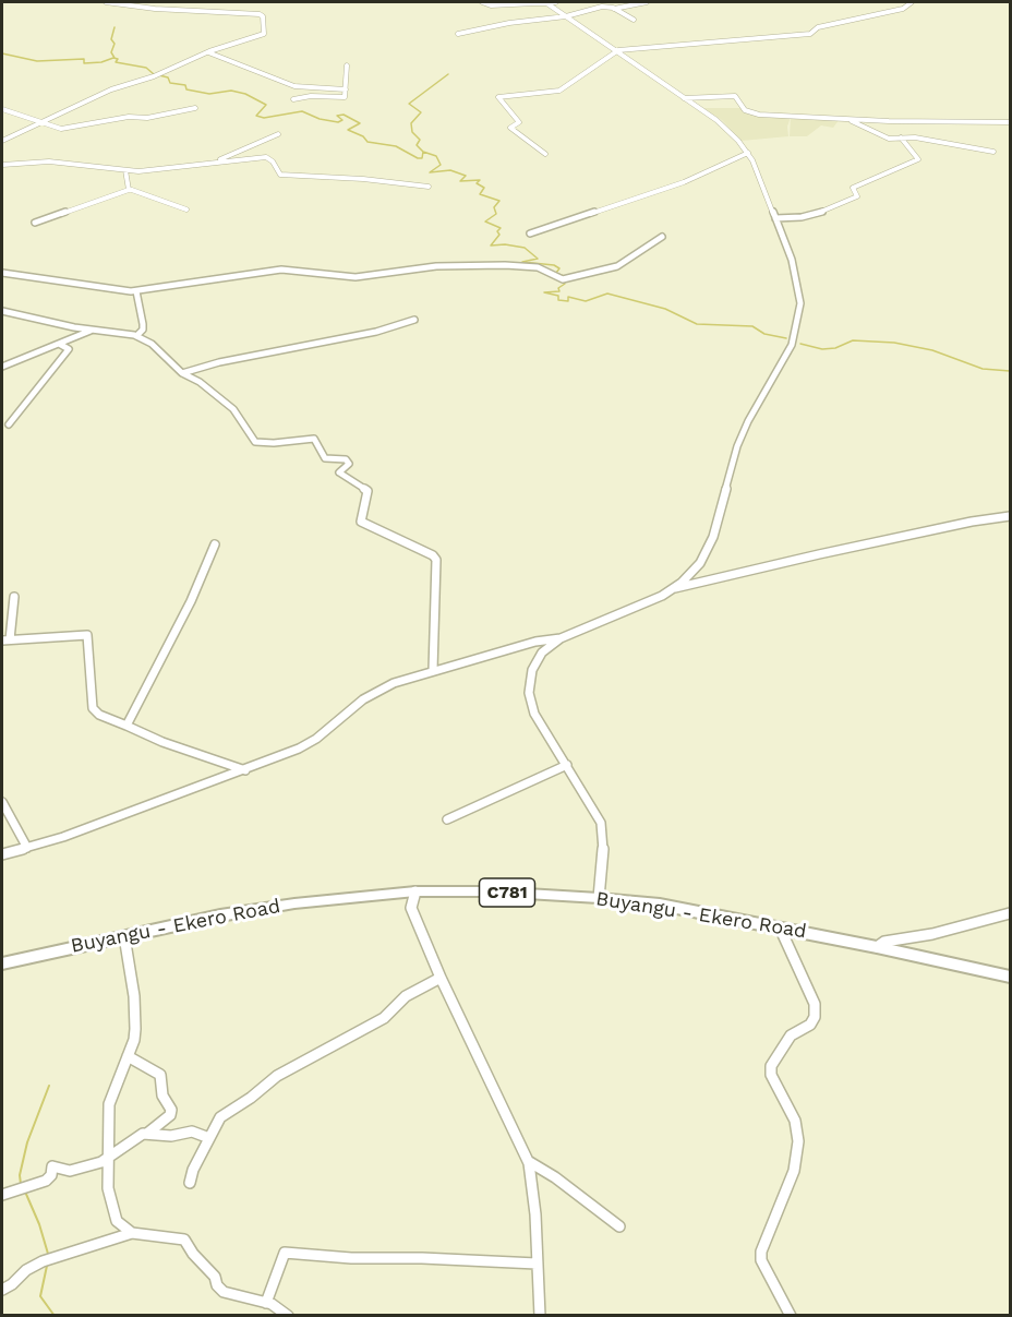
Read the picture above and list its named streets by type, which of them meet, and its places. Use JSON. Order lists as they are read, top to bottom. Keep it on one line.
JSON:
{"streets":{"main road":["C781","Buyangu - Ekero Road"]}}
